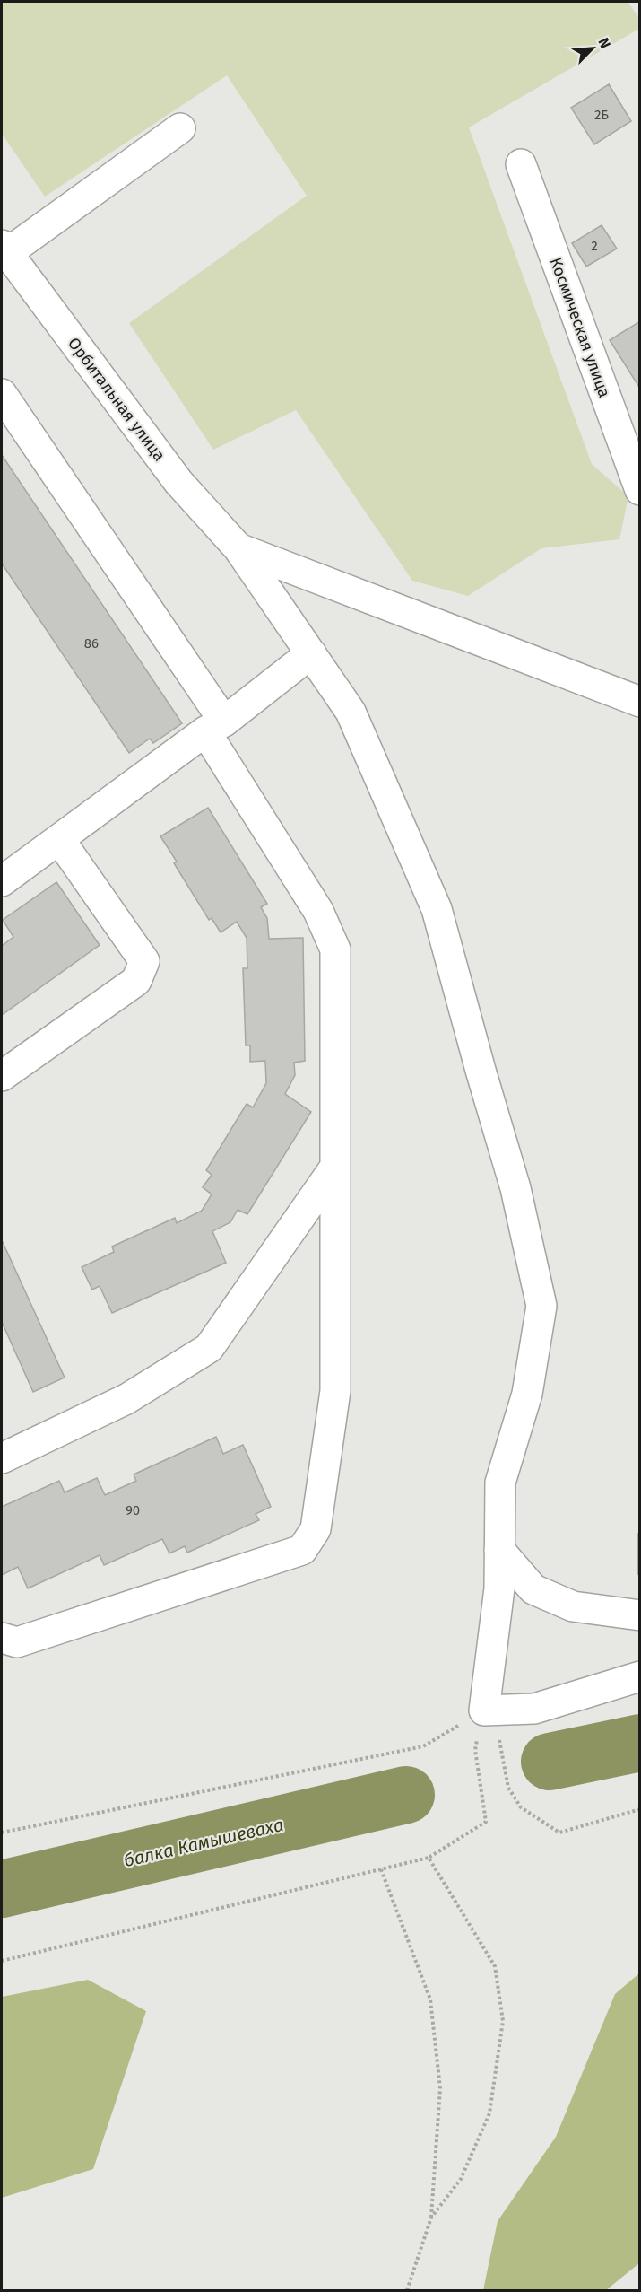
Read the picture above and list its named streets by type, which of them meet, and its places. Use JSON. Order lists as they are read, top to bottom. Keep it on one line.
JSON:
{"streets":{"street":["Космическая улица","Орбитальная улица"]},"water":["балка Камышеваха"],"house_numbers":["2Б","2","86","90"],"north":"top right"}
